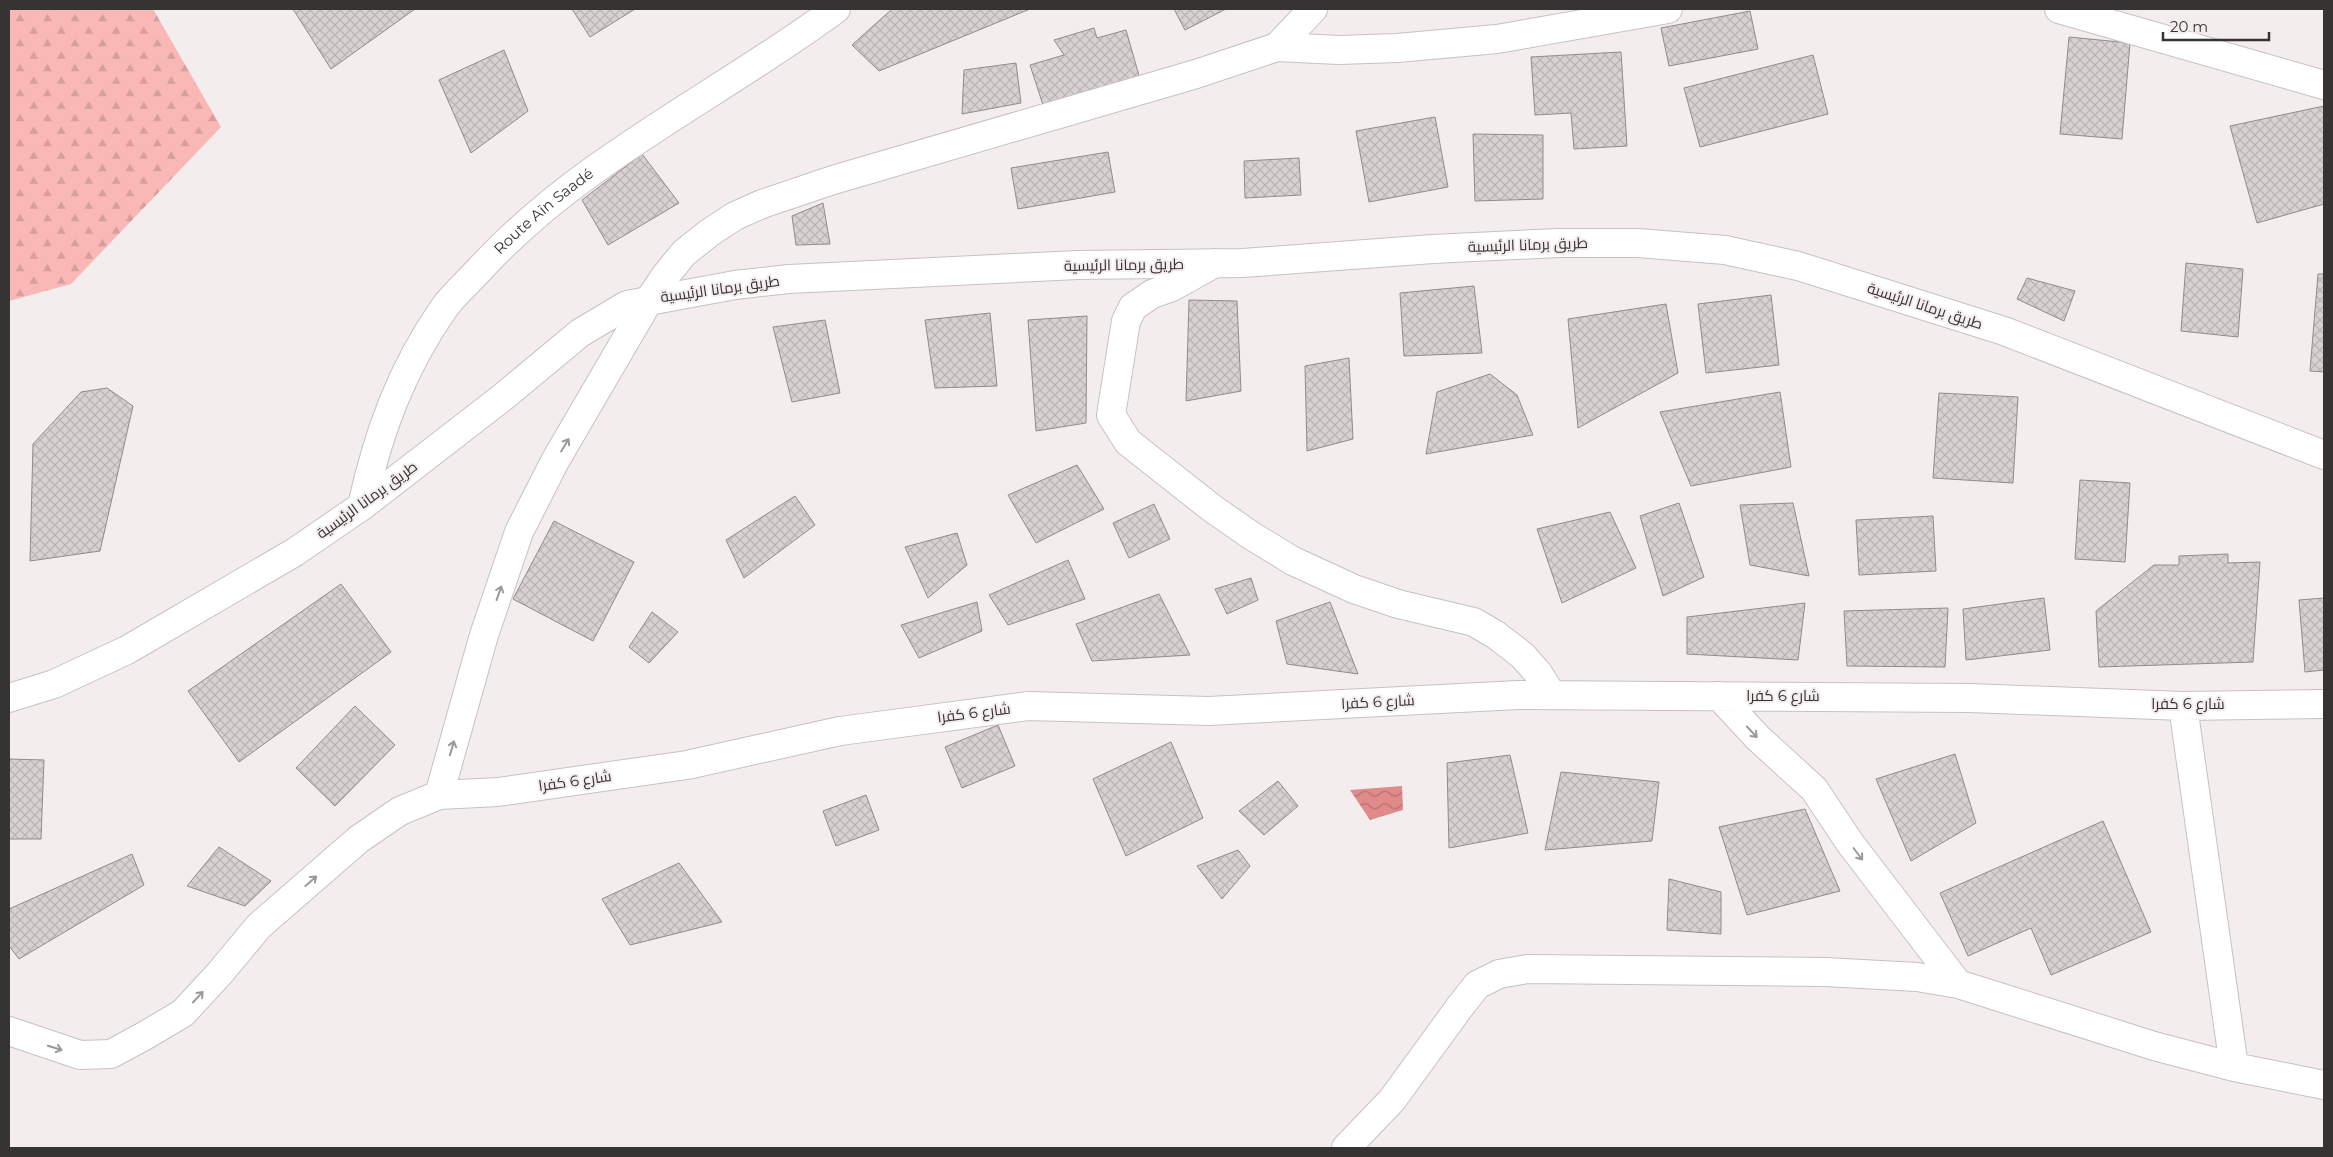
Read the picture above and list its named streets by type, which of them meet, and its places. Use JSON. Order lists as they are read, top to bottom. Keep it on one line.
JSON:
{"streets":{"street":["Route Aïn Saadé","طريق برمانا الرئيسية","شارع 6 كفرا"]},"crossings":[["Route Aïn Saadé","طريق برمانا الرئيسية"]],"scale_bar":"20 m"}
